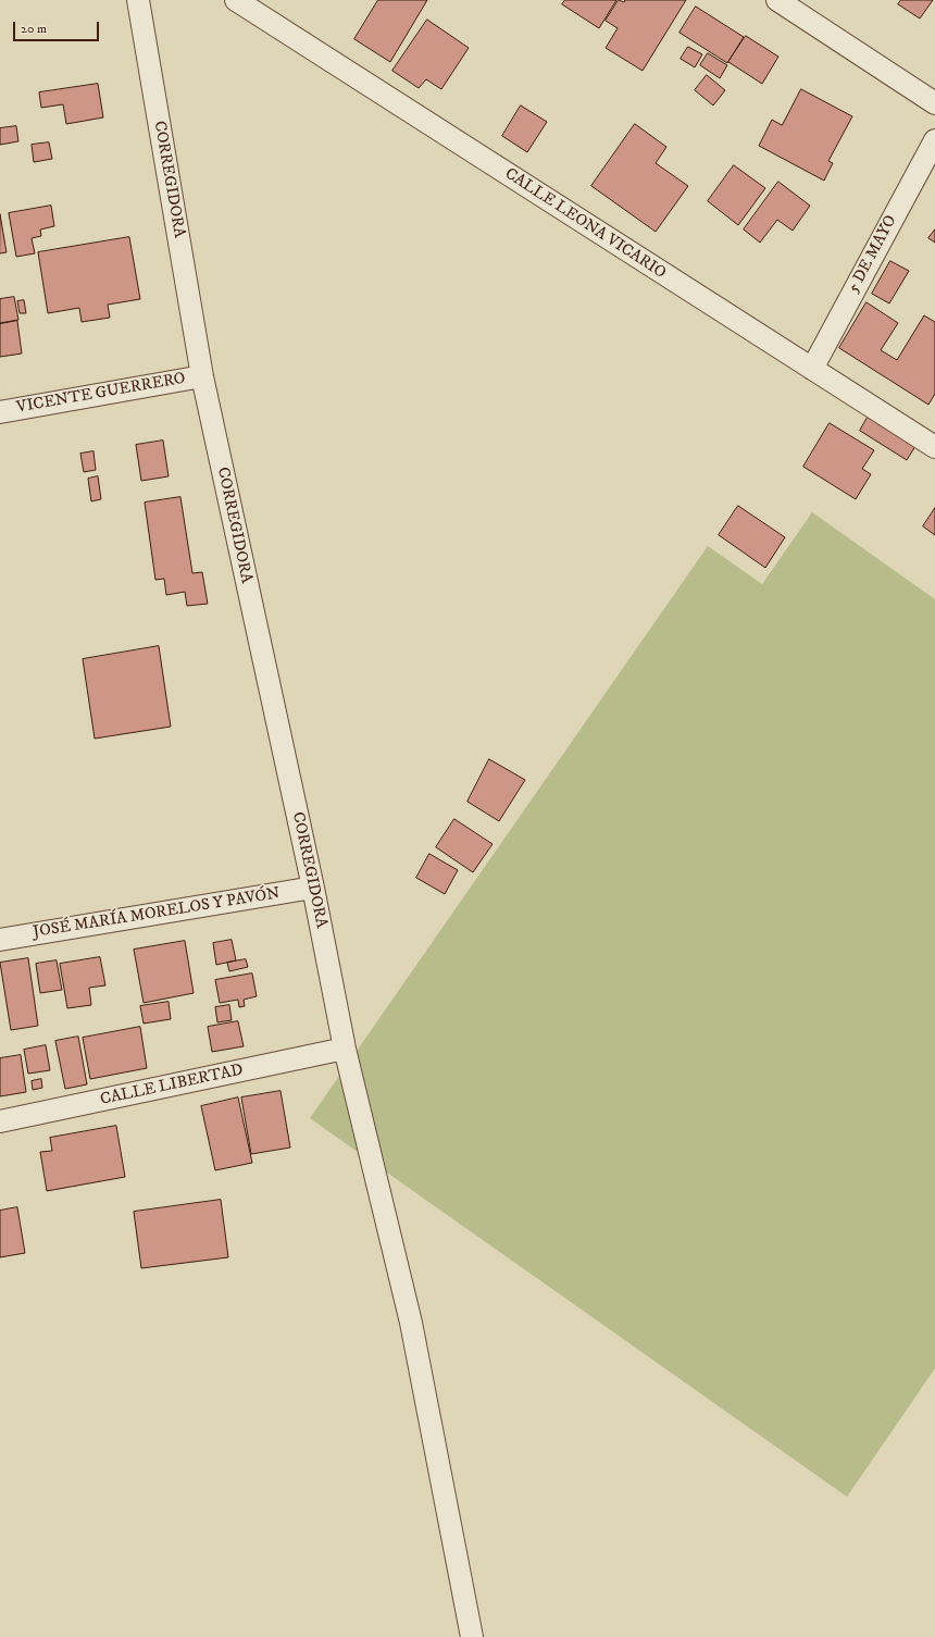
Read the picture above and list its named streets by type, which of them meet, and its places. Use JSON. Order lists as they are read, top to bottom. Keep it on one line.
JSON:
{"streets":{"street":["CORREGIDORA","CALLE LEONA VICARIO","5 DE MAYO","VICENTE GUERRERO","JOSÉ MARÍA MORELOS Y PAVÓN","CALLE LIBERTAD"]},"crossings":[["CORREGIDORA","VICENTE GUERRERO"],["CORREGIDORA","JOSÉ MARÍA MORELOS Y PAVÓN"],["CORREGIDORA","CALLE LIBERTAD"],["CALLE LEONA VICARIO","5 DE MAYO"]],"scale_bar":"20 m"}
